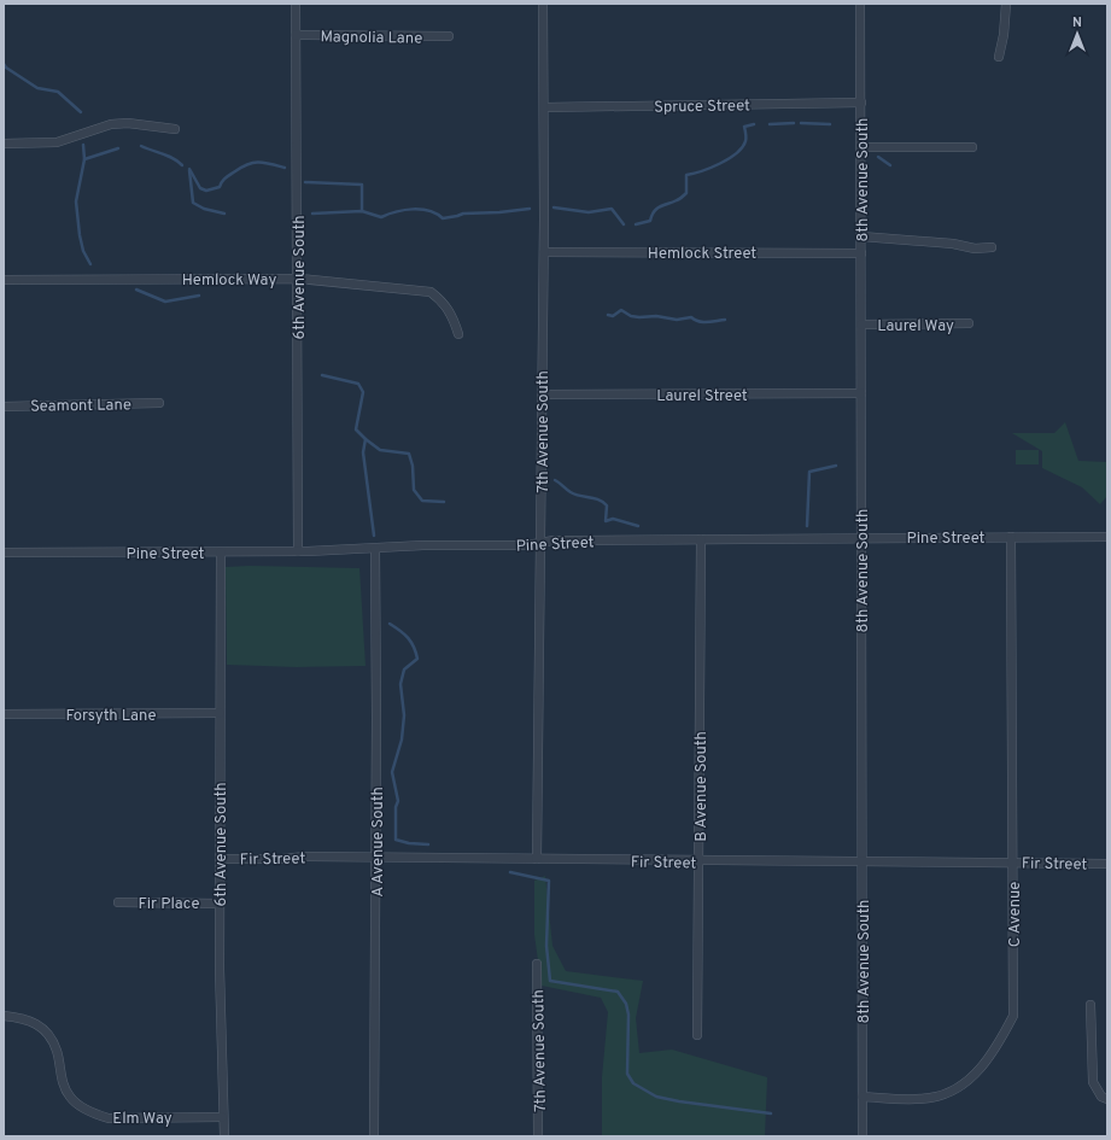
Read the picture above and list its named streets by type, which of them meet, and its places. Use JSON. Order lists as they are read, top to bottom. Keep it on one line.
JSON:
{"streets":{"street":["Magnolia Lane","Spruce Street","8th Avenue South","Hemlock Street","6th Avenue South","Hemlock Way","Laurel Way","Laurel Street","Seamont Lane","7th Avenue South","Pine Street","Forsyth Lane","B Avenue South","A Avenue South","Fir Street","Fir Place","C Avenue","Elm Way"]},"crossings":[["Magnolia Lane","6th Avenue South"],["Spruce Street","8th Avenue South"],["Spruce Street","7th Avenue South"],["8th Avenue South","Hemlock Street"],["8th Avenue South","Laurel Way"],["8th Avenue South","Laurel Street"],["8th Avenue South","Pine Street"],["8th Avenue South","Fir Street"],["8th Avenue South","C Avenue"],["Hemlock Street","7th Avenue South"],["6th Avenue South","Hemlock Way"],["6th Avenue South","Pine Street"],["6th Avenue South","Forsyth Lane"],["6th Avenue South","Fir Street"],["6th Avenue South","Fir Place"],["6th Avenue South","Elm Way"],["Laurel Street","7th Avenue South"],["7th Avenue South","Pine Street"],["7th Avenue South","Fir Street"],["Pine Street","B Avenue South"],["Pine Street","A Avenue South"],["Pine Street","C Avenue"],["B Avenue South","Fir Street"],["A Avenue South","Fir Street"],["Fir Street","C Avenue"]],"north":"top"}
